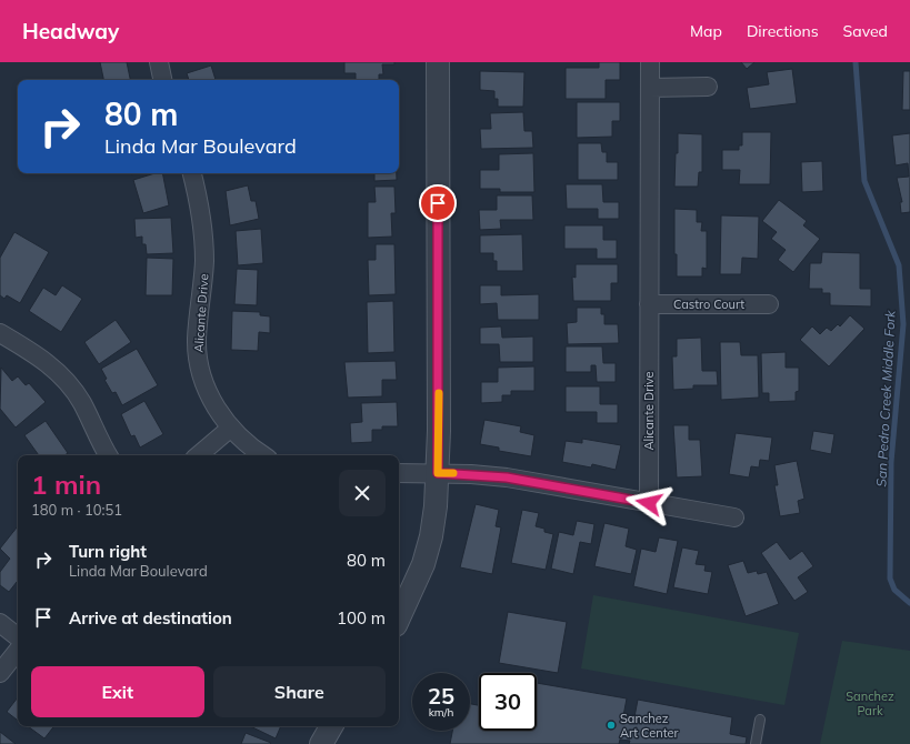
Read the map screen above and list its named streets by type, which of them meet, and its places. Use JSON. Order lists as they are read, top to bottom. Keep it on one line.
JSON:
{"streets":{"street":["Castro Court","Alicante Drive"]},"crossings":[["Castro Court","Alicante Drive"]],"water":["San Pedro Creek Middle Fork"],"parks":["Sanchez Park"],"places":["Sanchez Art Center"],"page":{"header":"Headway","nav":["Map","Directions","Saved"],"turn":["80 m","Linda Mar Boulevard"],"heading":["1 min","180 m · 10:51"],"list":[{"name":"Turn right","note":"Linda Mar Boulevard","value":"80 m"},{"name":"Arrive at destination","value":"100 m"}],"buttons":["Exit","Share"],"speed":"25 km/h","limit":"30"}}
